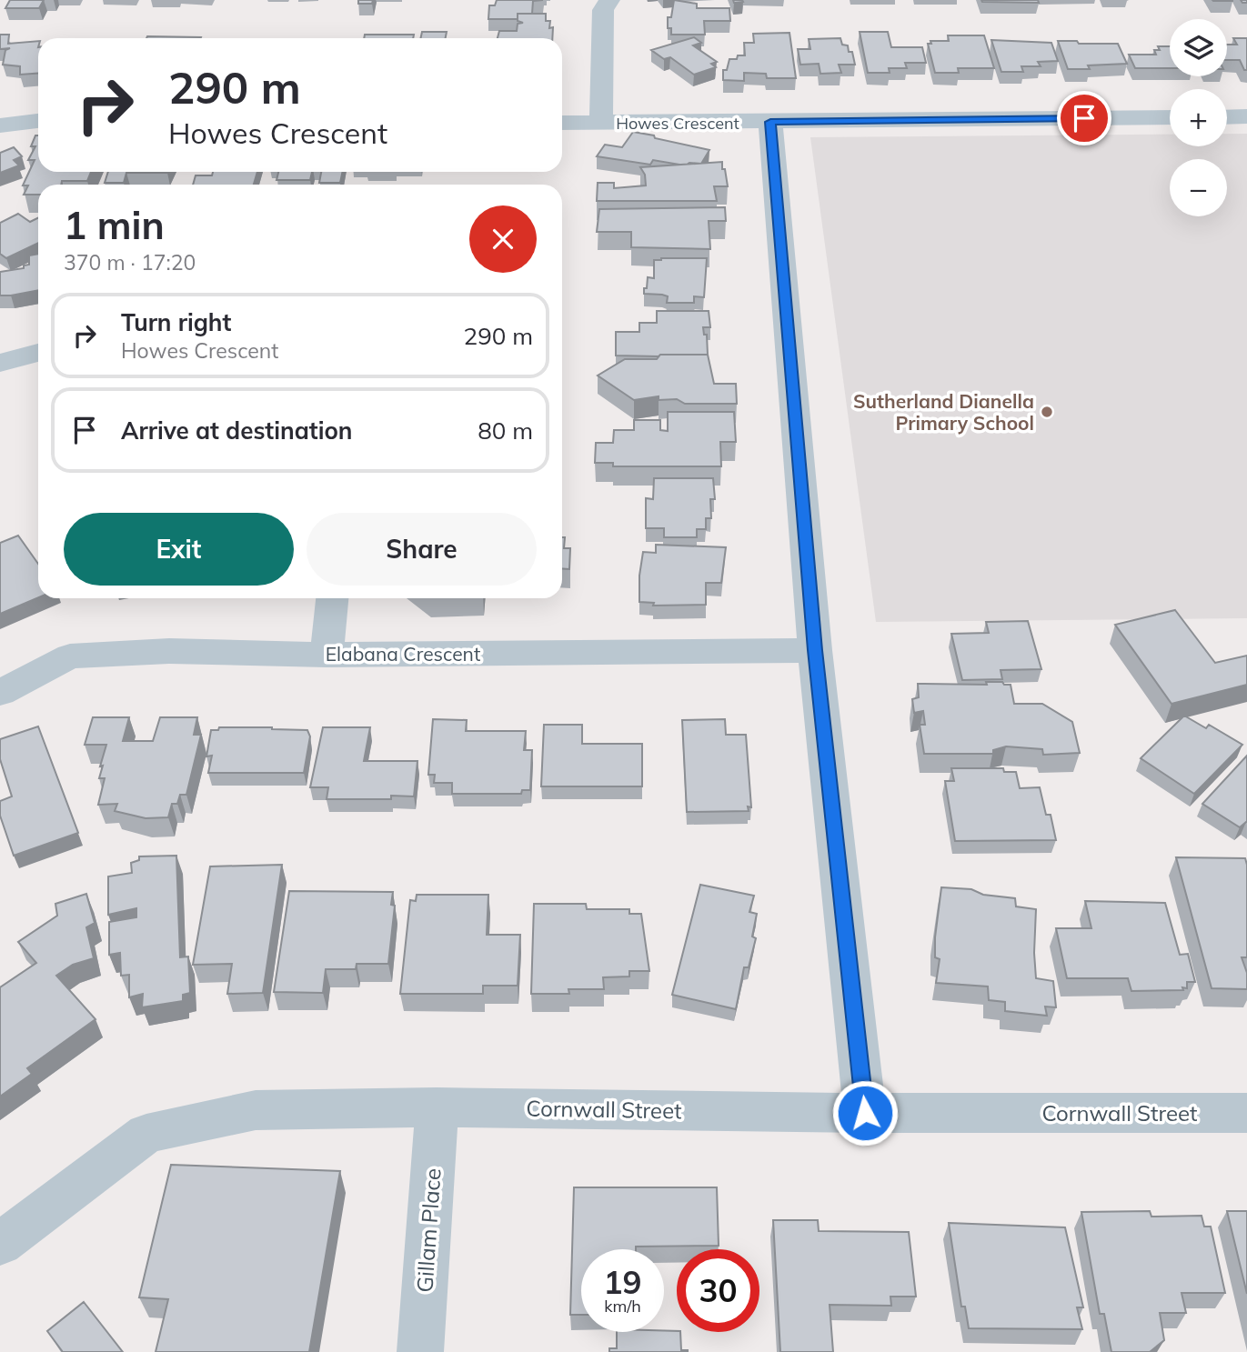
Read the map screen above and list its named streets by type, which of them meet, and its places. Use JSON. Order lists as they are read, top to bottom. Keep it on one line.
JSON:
{"streets":{"street":["Howes Crescent","Elabana Crescent","Cornwall Street","Gillam Place"]},"crossings":[["Cornwall Street","Gillam Place"]],"places":["Sutherland Dianella Primary School"],"page":{"map_buttons":["+","−"],"turn":["290 m","Howes Crescent"],"heading":["1 min","370 m · 17:20"],"list":[{"name":"Turn right","note":"Howes Crescent","value":"290 m"},{"name":"Arrive at destination","value":"80 m"}],"buttons":["Exit","Share"],"speed":"19 km/h","limit":"30"}}
